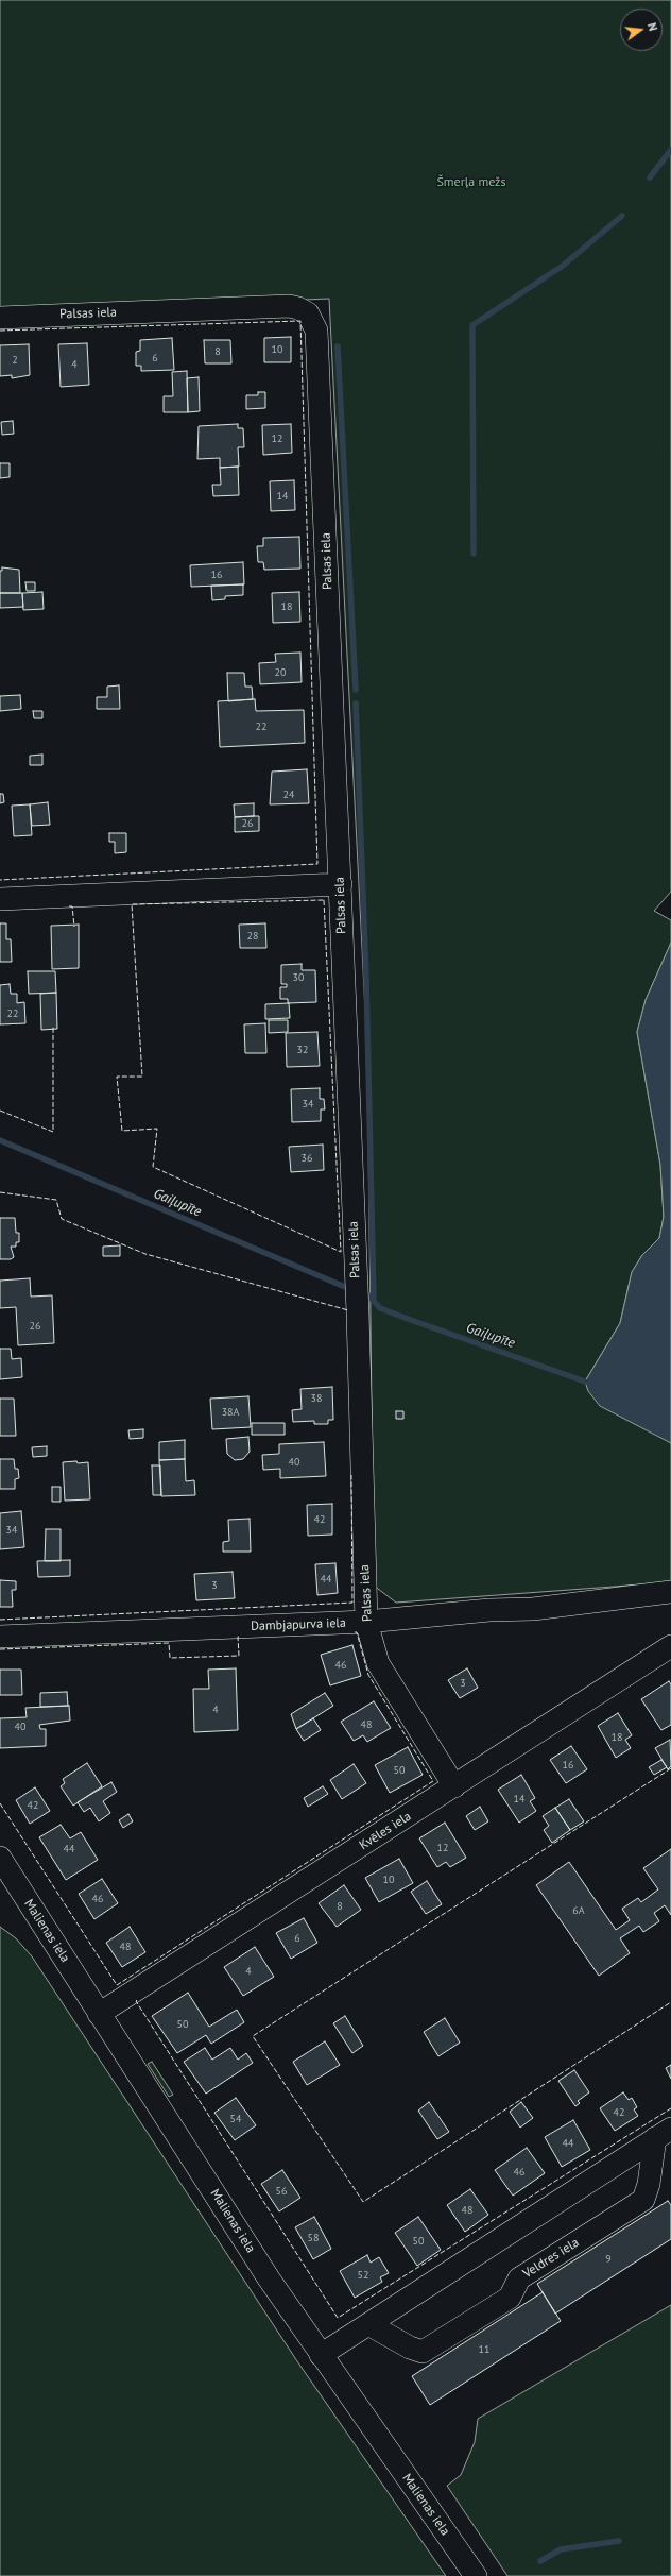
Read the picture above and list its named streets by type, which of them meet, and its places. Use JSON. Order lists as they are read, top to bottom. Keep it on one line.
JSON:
{"streets":{"street":["Palsas iela","Dambjapurva iela","Kvēles iela","Malienas iela","Veldres iela"]},"crossings":[["Palsas iela","Dambjapurva iela"],["Palsas iela","Kvēles iela"],["Kvēles iela","Malienas iela"],["Malienas iela","Veldres iela"]],"water":["Gaiļupīte"],"parks":["Šmerļa mežs"],"house_numbers":["10","8","6","2","4","12","14","16","18","20","22","24","26","28","30","22","32","34","36","26","38","38A","40","42","34","44","3","46","3","4","48","40","18","16","50","14","42","12","44","10","46","8","6A","6","48","4","50","42","54","44","46","56","48","58","50","9","52","11"],"north":"right"}
